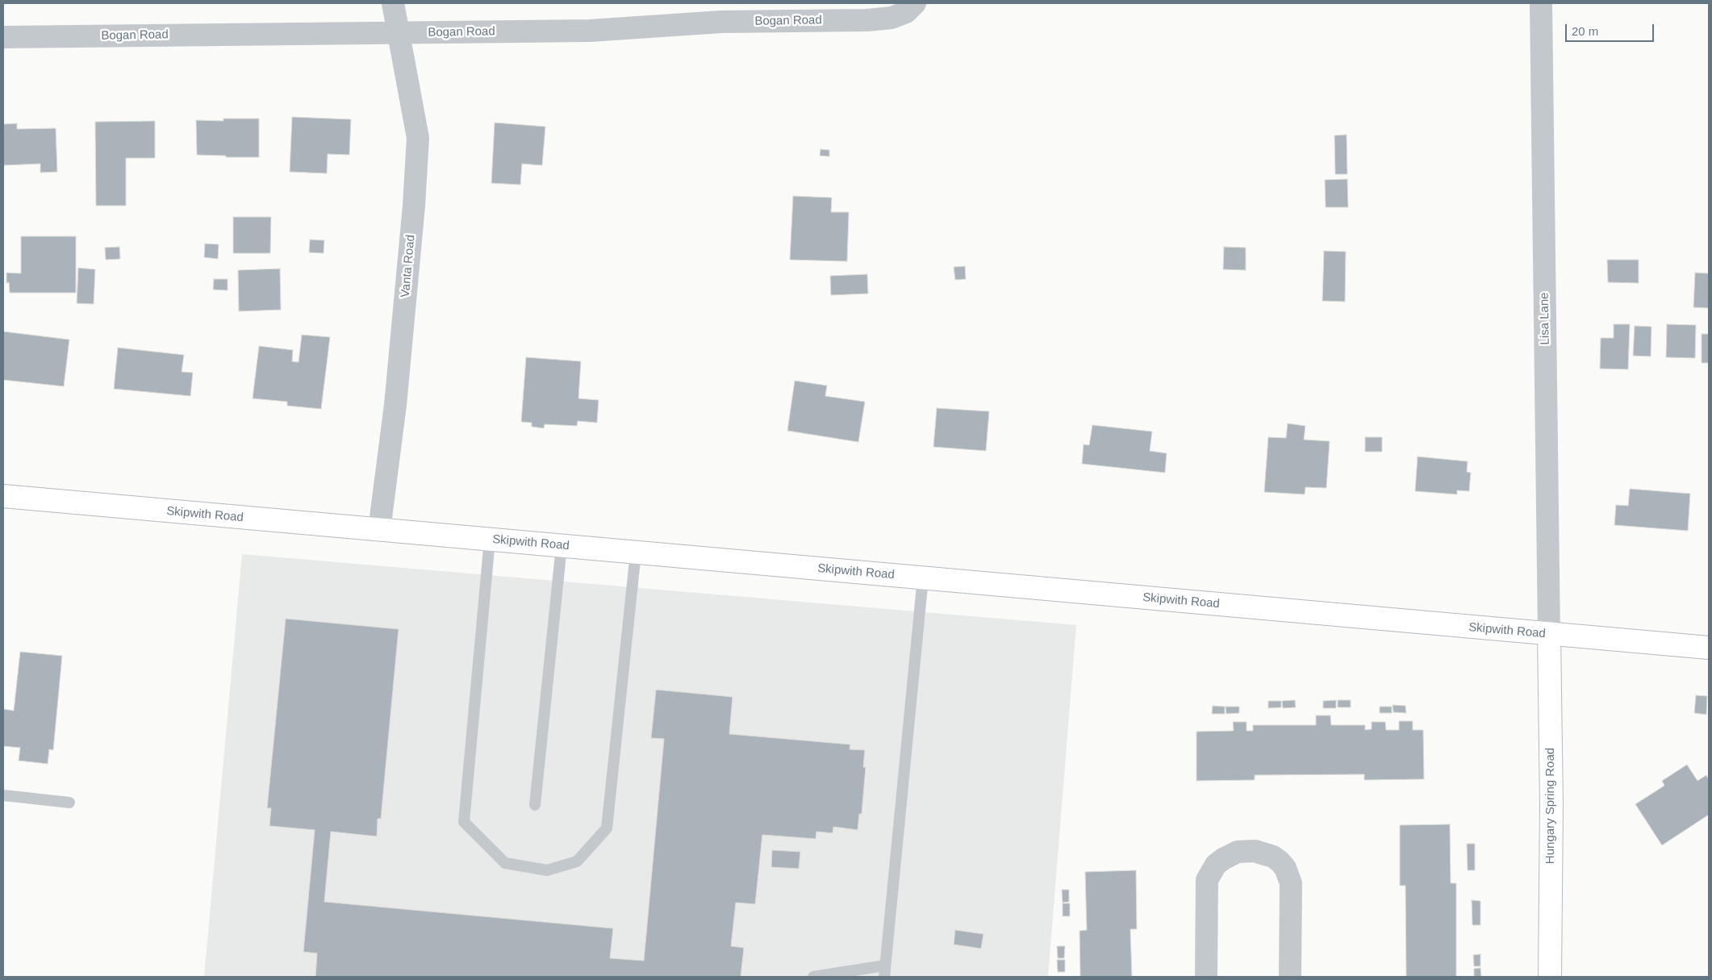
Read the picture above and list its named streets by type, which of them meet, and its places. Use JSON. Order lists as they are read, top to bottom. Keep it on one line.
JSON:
{"streets":{"main road":["Skipwith Road","Hungary Spring Road"],"street":["Bogan Road","Vanta Road","Lisa Lane"]},"crossings":[["Bogan Road","Vanta Road"],["Vanta Road","Skipwith Road"],["Lisa Lane","Skipwith Road"],["Lisa Lane","Hungary Spring Road"],["Skipwith Road","Hungary Spring Road"]],"scale_bar":"20 m"}
